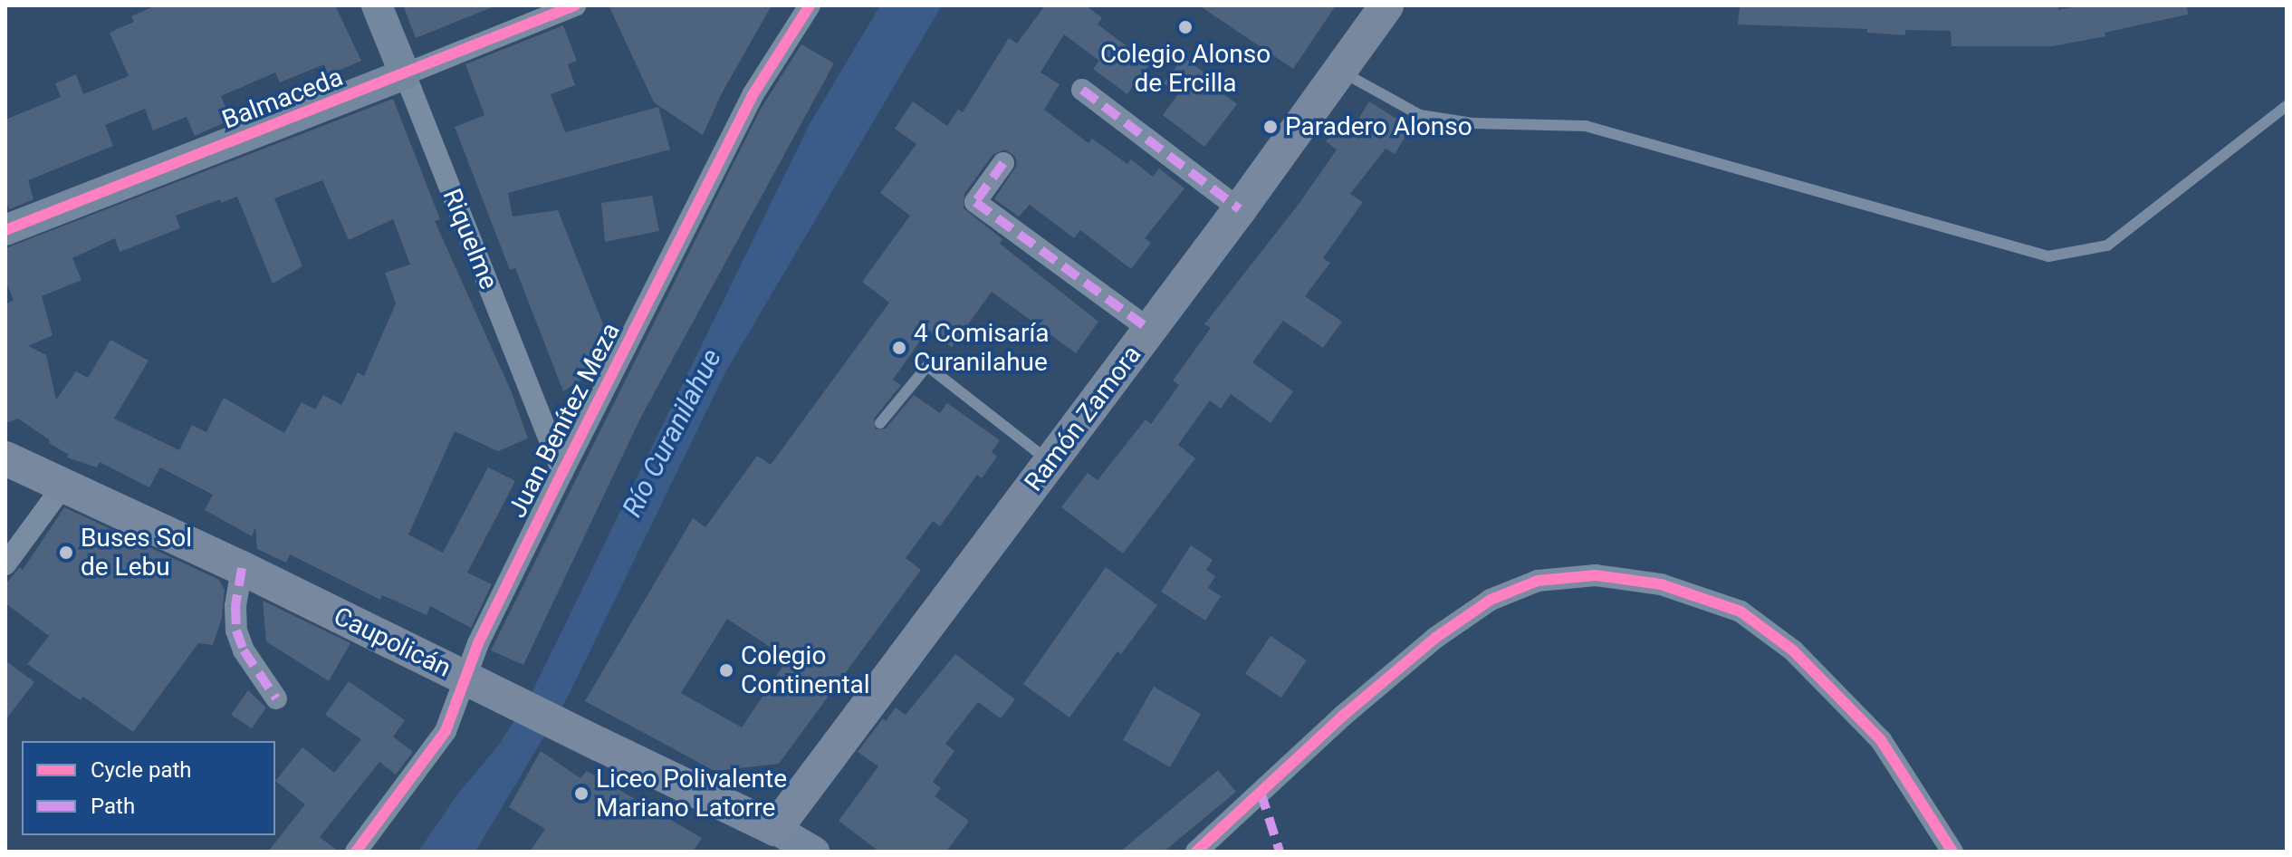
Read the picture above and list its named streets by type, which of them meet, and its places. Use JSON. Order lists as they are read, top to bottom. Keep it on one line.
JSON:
{"streets":{"main road":["Ramón Zamora","Caupolicán"],"street":["Balmaceda","Riquelme","Juan Benítez Meza"]},"crossings":[["Balmaceda","Riquelme"],["Riquelme","Juan Benítez Meza"],["Ramón Zamora","Caupolicán"]],"water":["Río Curanilahue"],"places":["Colegio Alonso de Ercilla","Paradero Alonso","4 Comisaría Curanilahue","Buses Sol de Lebu","Colegio Continental","Liceo Polivalente Mariano Latorre"],"legend":["Cycle path","Path"]}
